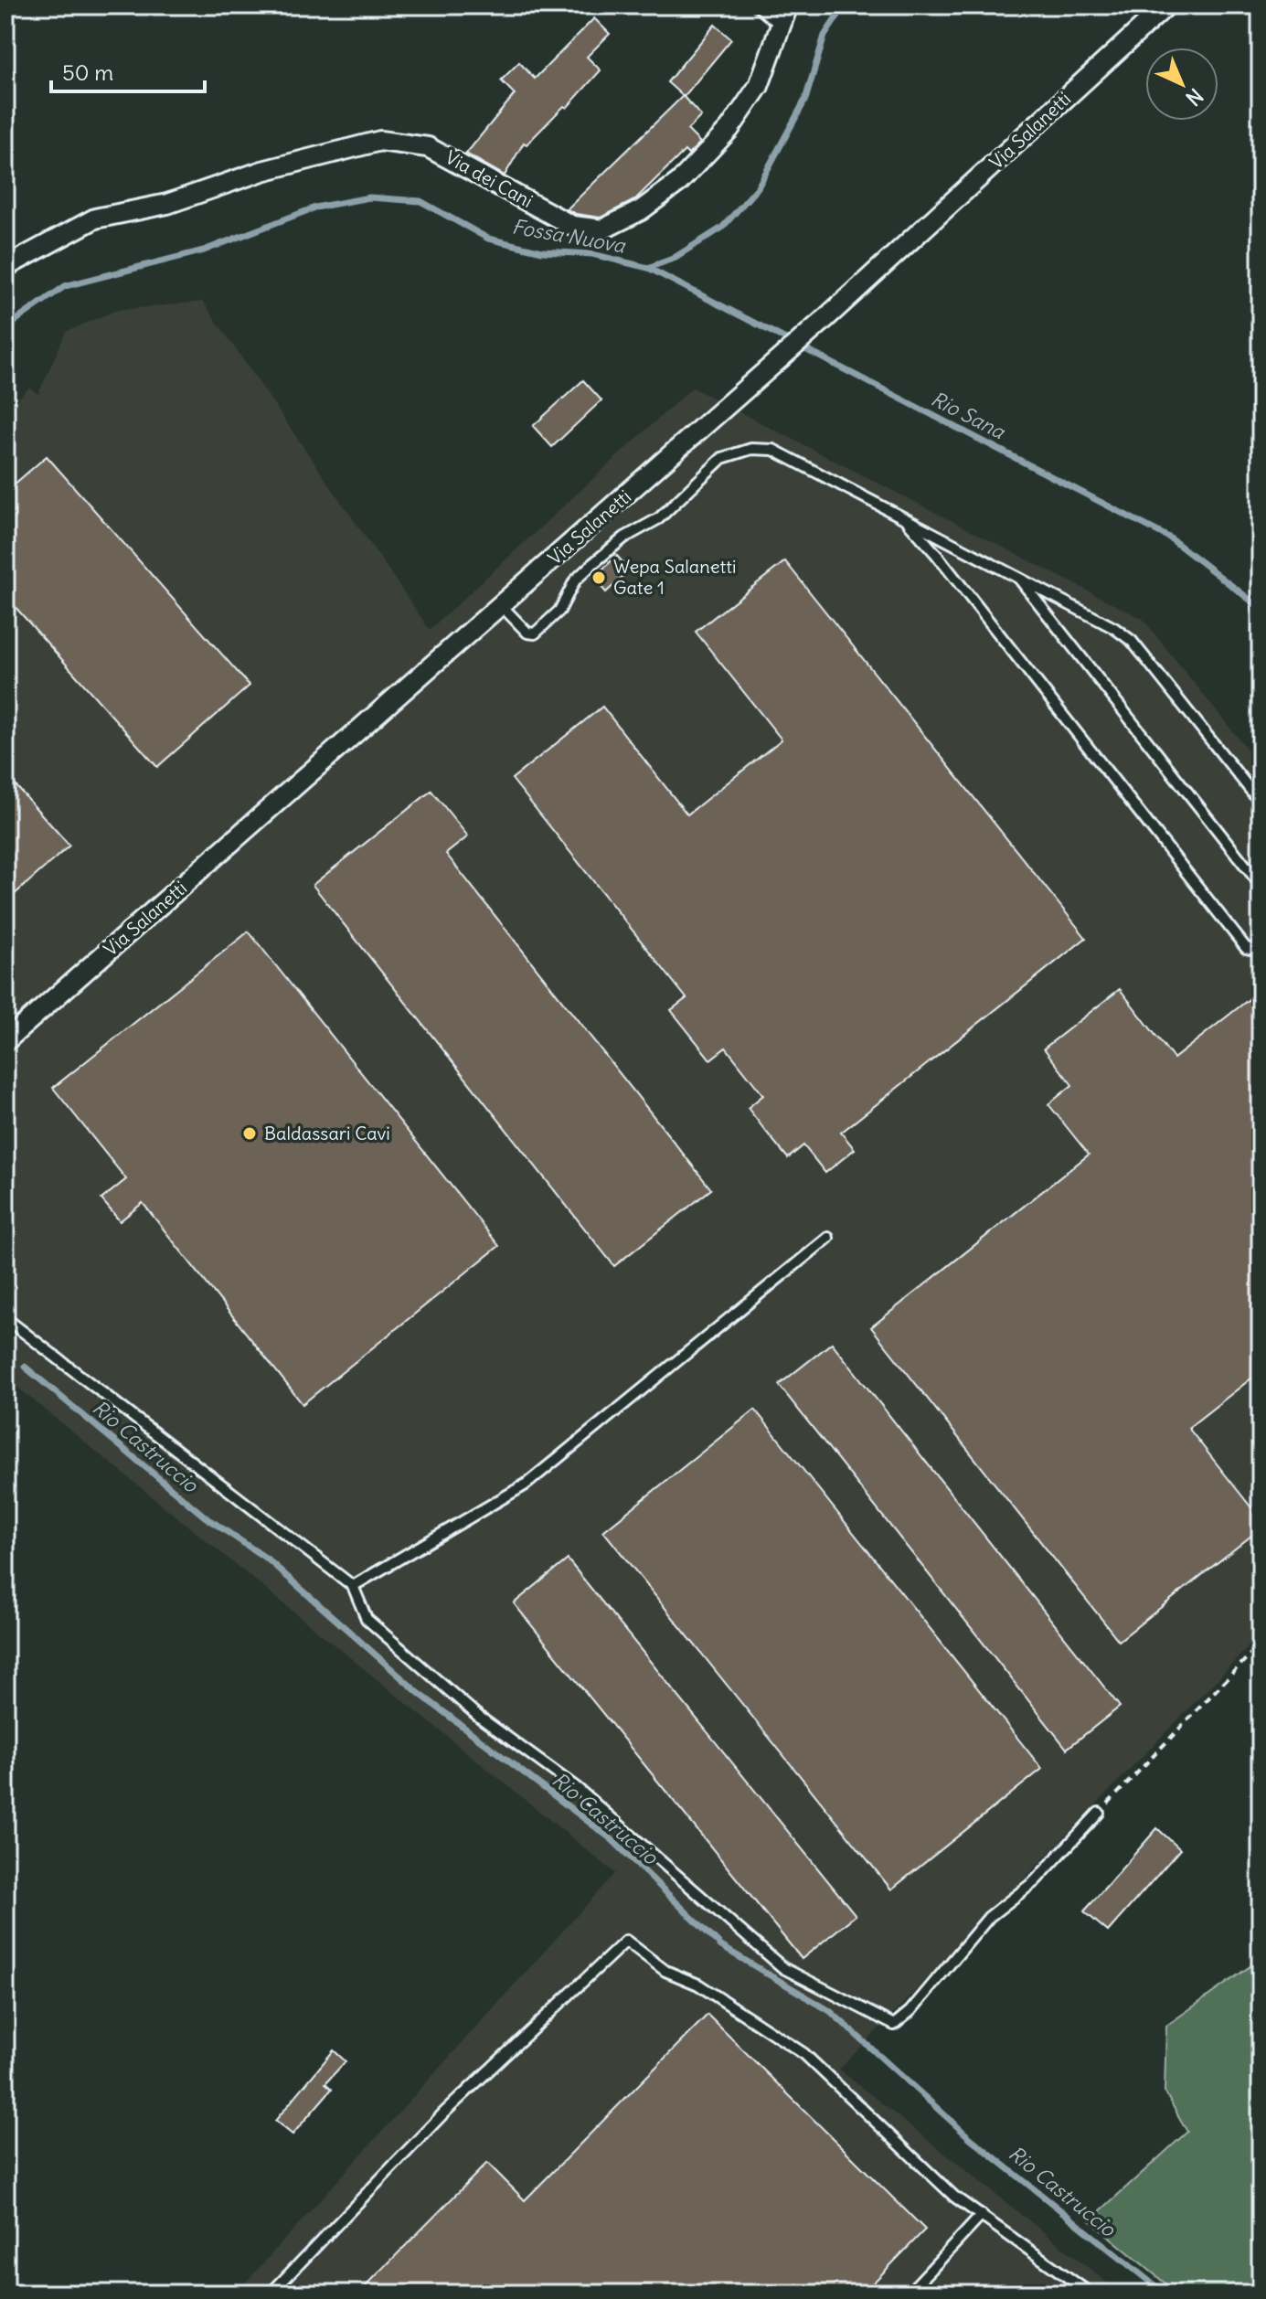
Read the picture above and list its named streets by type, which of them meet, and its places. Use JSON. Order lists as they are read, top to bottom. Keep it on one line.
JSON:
{"streets":{"street":["Via Salanetti","Via dei Cani"]},"water":["Fossa Nuova","Rio Sana","Rio Castruccio"],"places":["Wepa Salanetti Gate 1","Baldassari Cavi"],"scale_bar":"50 m","north":"bottom right"}
